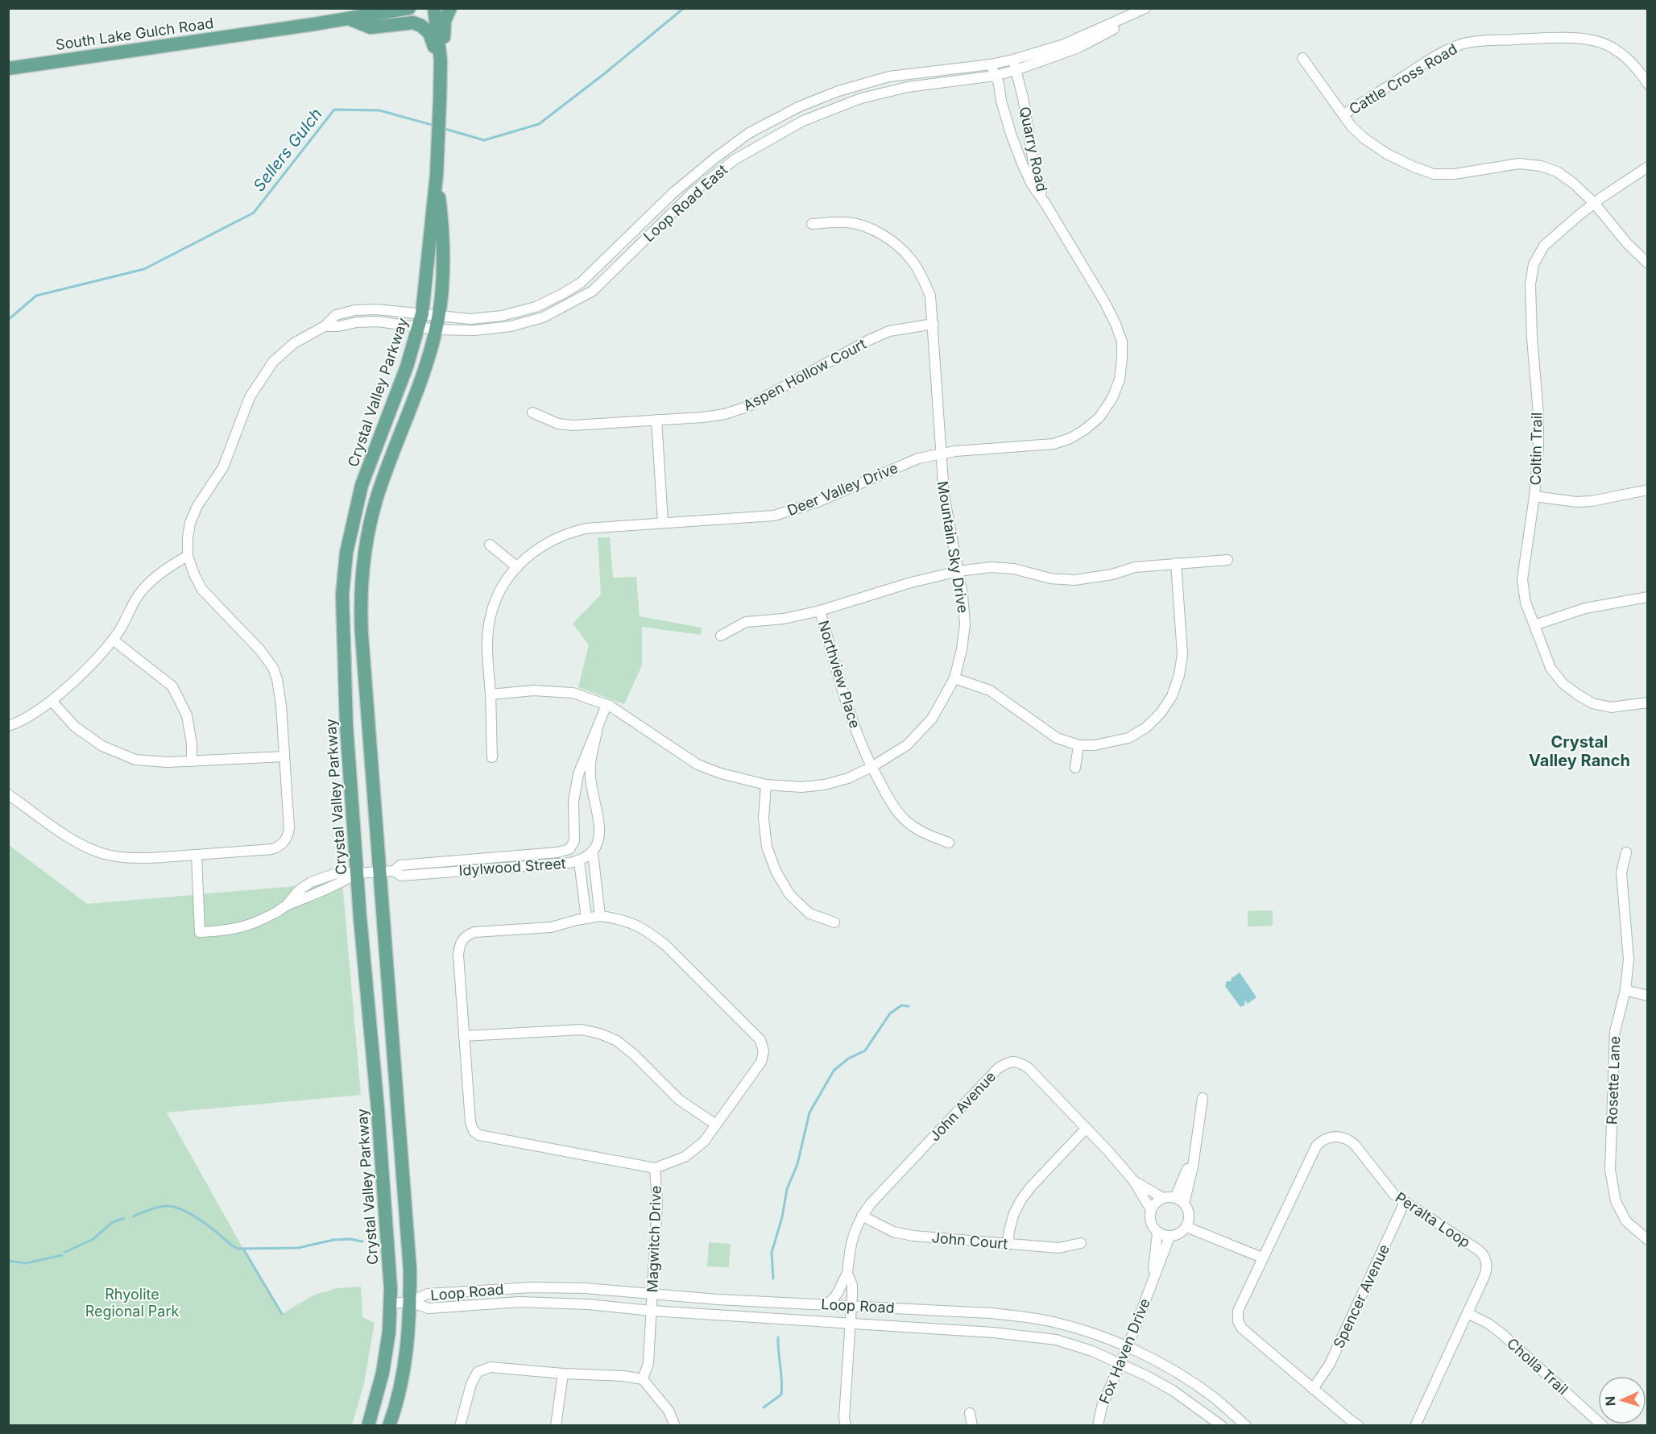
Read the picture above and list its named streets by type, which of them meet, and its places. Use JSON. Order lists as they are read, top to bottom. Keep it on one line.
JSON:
{"streets":{"main road":["South Lake Gulch Road","Crystal Valley Parkway"],"street":["Cattle Cross Road","Quarry Road","Loop Road East","Aspen Hollow Court","Coltin Trail","Deer Valley Drive","Mountain Sky Drive","Northview Place","Idylwood Street","Rosette Lane","John Avenue","Peralta Loop","Magwitch Drive","John Court","Loop Road","Spencer Avenue","Fox Haven Drive","Cholla Trail"]},"crossings":[["Quarry Road","Loop Road East"],["Quarry Road","Deer Valley Drive"],["Loop Road East","Crystal Valley Parkway"],["Aspen Hollow Court","Mountain Sky Drive"],["Crystal Valley Parkway","Idylwood Street"],["Crystal Valley Parkway","Loop Road"],["Deer Valley Drive","Mountain Sky Drive"],["Mountain Sky Drive","Northview Place"],["Mountain Sky Drive","Idylwood Street"],["John Avenue","John Court"],["John Avenue","Loop Road"],["John Avenue","Fox Haven Drive"],["Peralta Loop","Spencer Avenue"],["Peralta Loop","Cholla Trail"],["Magwitch Drive","Loop Road"],["Loop Road","Fox Haven Drive"]],"districts":["Crystal Valley Ranch"],"water":["Sellers Gulch"],"parks":["Rhyolite Regional Park"],"north":"left"}
